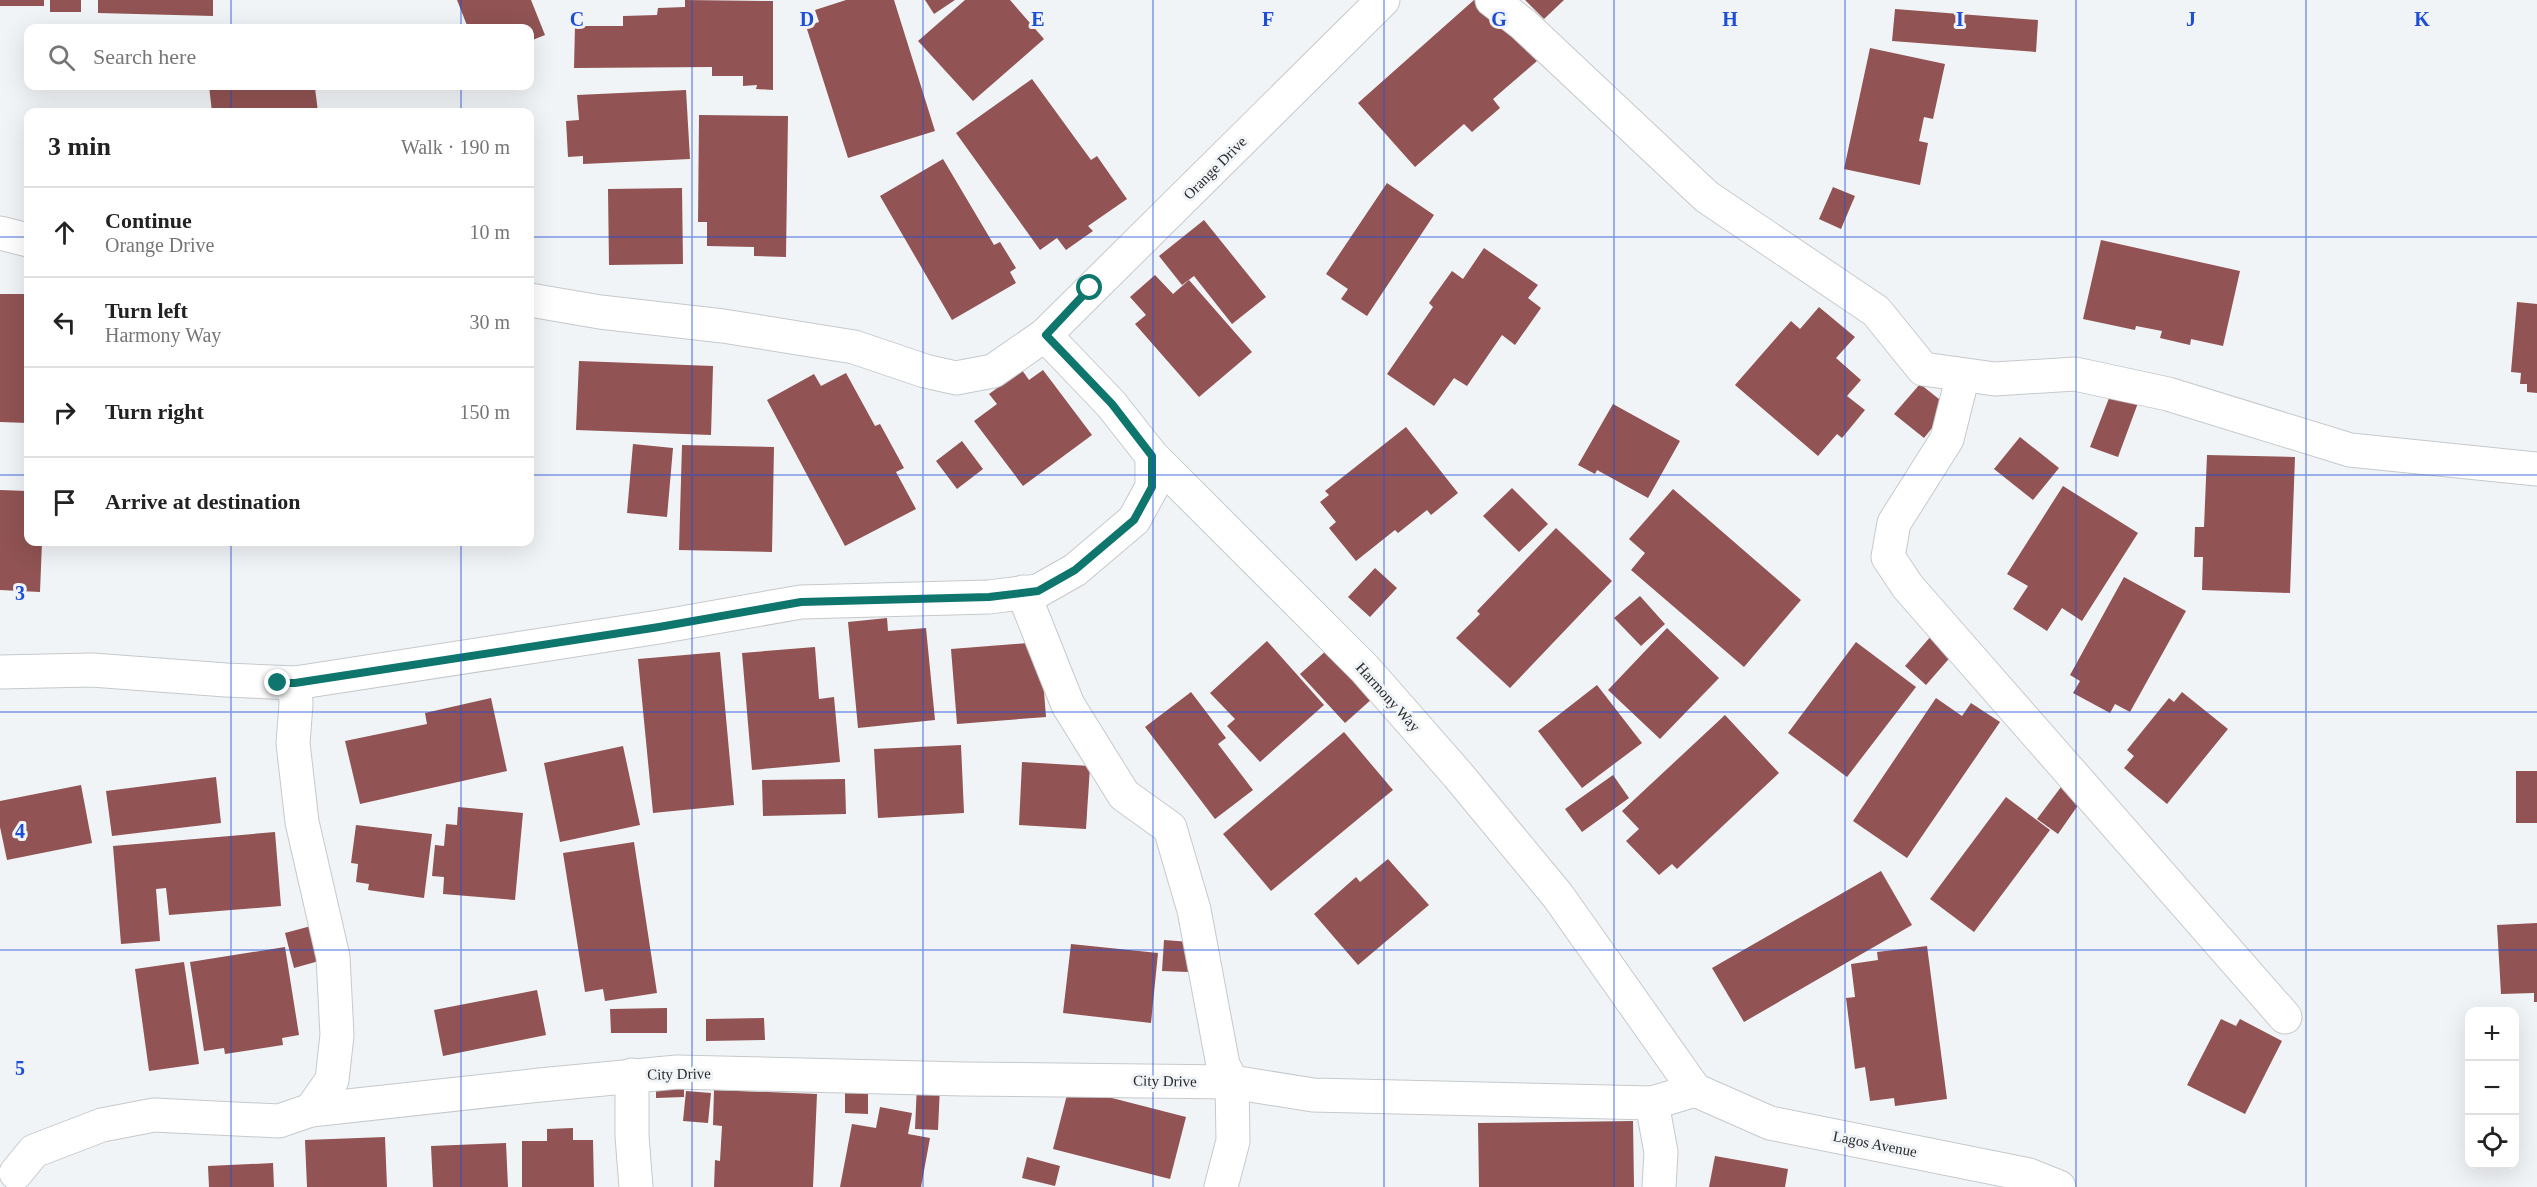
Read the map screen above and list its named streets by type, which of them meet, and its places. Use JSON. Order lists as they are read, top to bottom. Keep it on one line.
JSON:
{"streets":{"street":["Orange Drive","Harmony Way","City Drive","Lagos Avenue"]},"crossings":[["Orange Drive","Harmony Way"],["Harmony Way","City Drive"],["Harmony Way","Lagos Avenue"],["City Drive","Lagos Avenue"]],"page":{"search":"Search here","heading":["3 min","Walk · 190 m"],"list":[["Continue","Orange Drive","10 m"],["Turn left","Harmony Way","30 m"],["Turn right","150 m"],"Arrive at destination"],"map_buttons":["+","−"]},"grid":{"columns":["C","D","E","F","G","H","I","J","K"],"rows":["3","4","5"]}}
